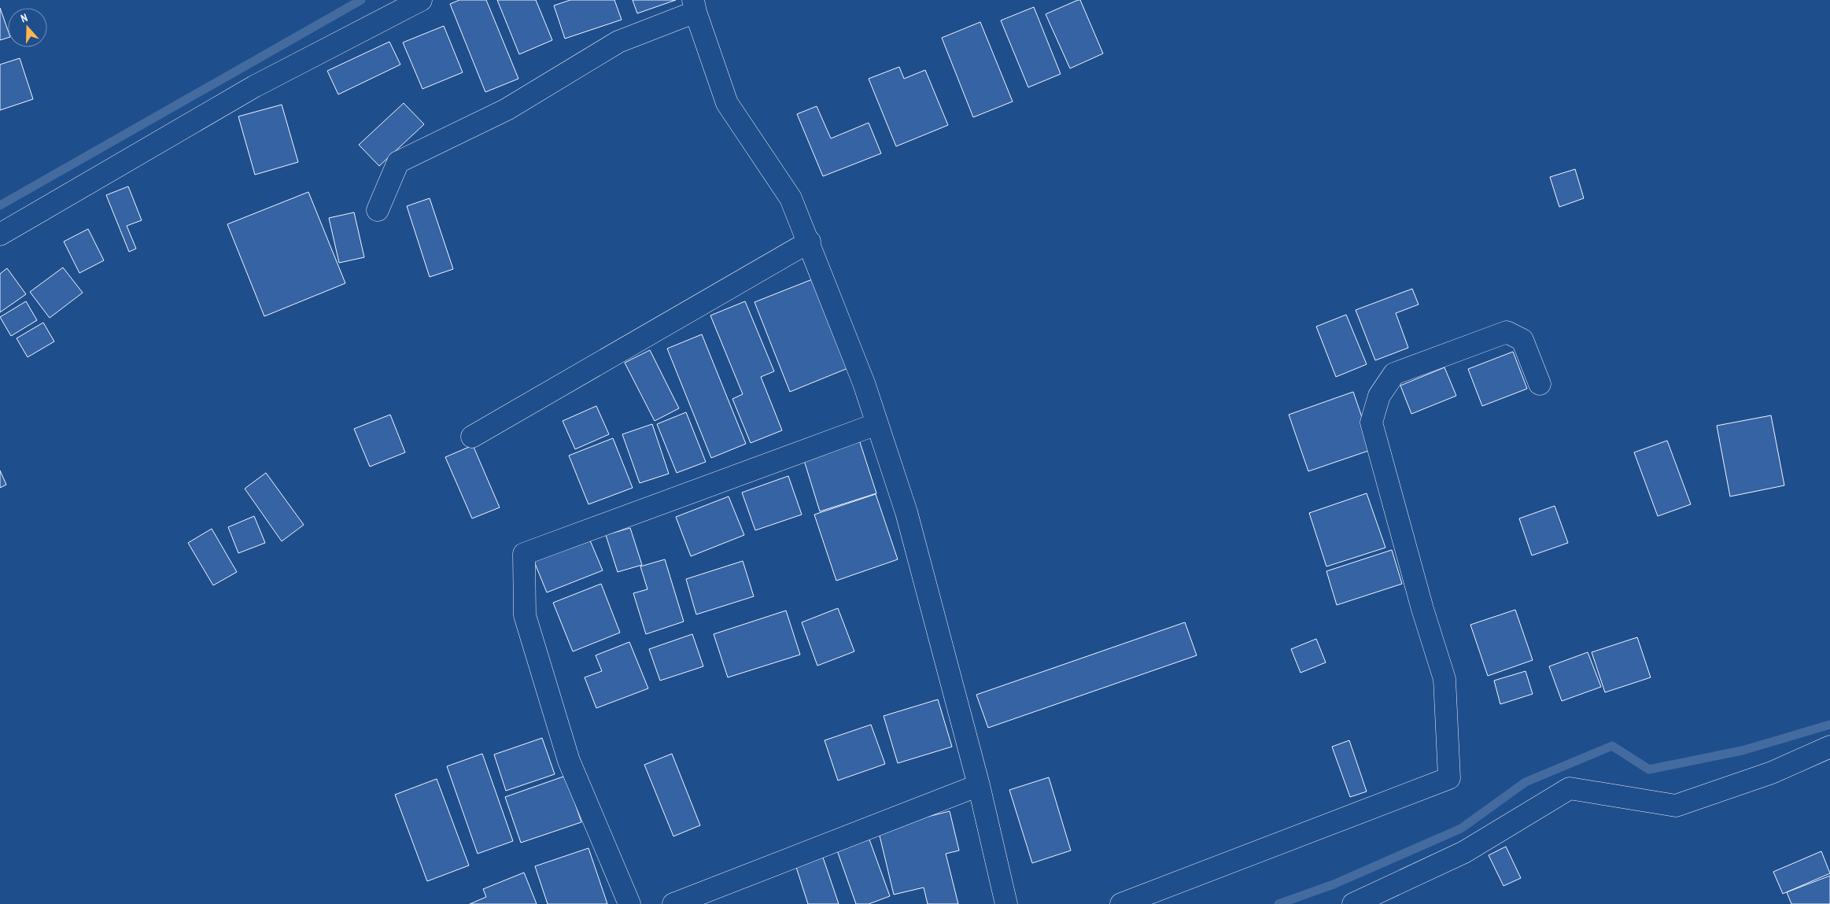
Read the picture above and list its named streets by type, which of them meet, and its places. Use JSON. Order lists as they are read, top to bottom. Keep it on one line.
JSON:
{"north":"top"}
